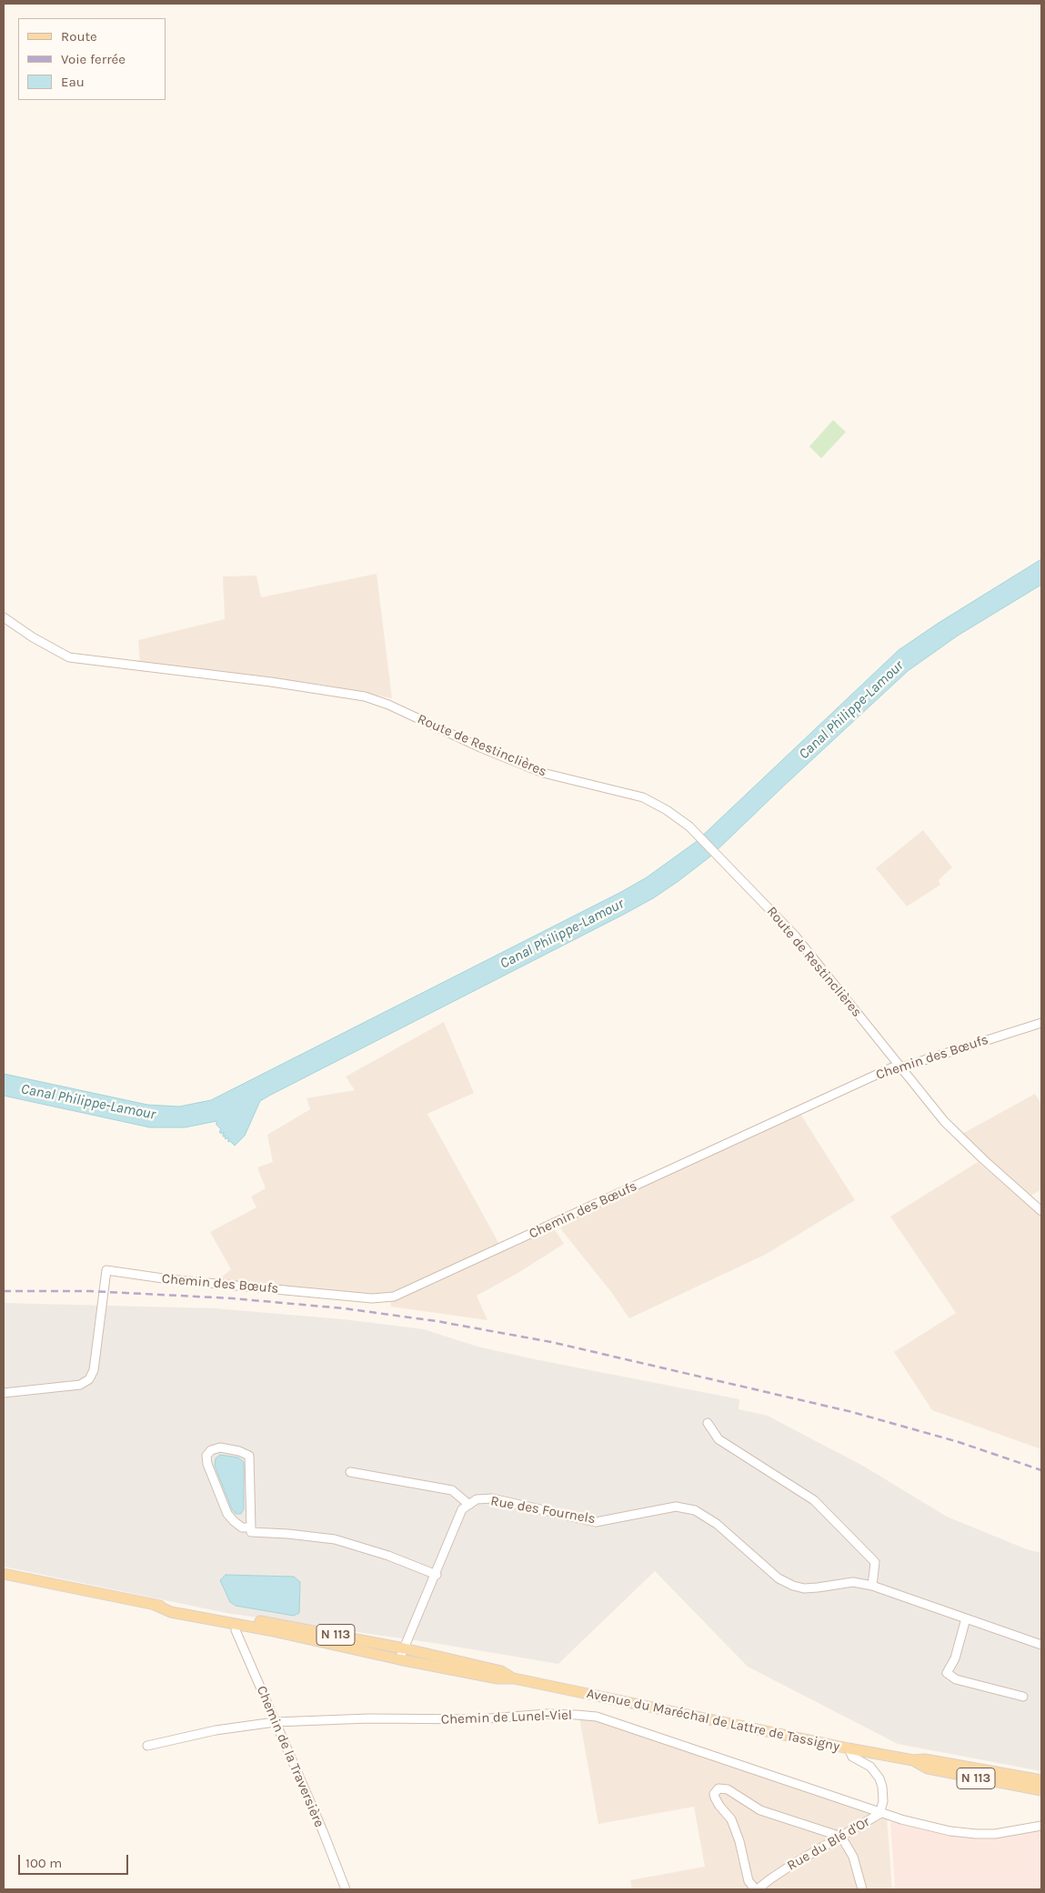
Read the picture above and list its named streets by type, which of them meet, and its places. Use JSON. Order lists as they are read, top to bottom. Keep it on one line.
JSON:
{"streets":{"main road":["N 113","Avenue du Maréchal de Lattre de Tassigny"],"street":["Route de Restinclières","Chemin des Bœufs","Rue des Fournels","Chemin de Lunel-Viel","Chemin de la Traversière","Rue du Blé d'Or"]},"crossings":[["Route de Restinclières","Chemin des Bœufs"],["Rue des Fournels","Avenue du Maréchal de Lattre de Tassigny"],["Chemin de Lunel-Viel","Chemin de la Traversière"],["Chemin de Lunel-Viel","Rue du Blé d'Or"],["Avenue du Maréchal de Lattre de Tassigny","Chemin de la Traversière"],["Avenue du Maréchal de Lattre de Tassigny","Rue du Blé d'Or"]],"water":["Canal Philippe-Lamour"],"legend":["Route","Voie ferrée","Eau"],"scale_bar":"100 m"}
